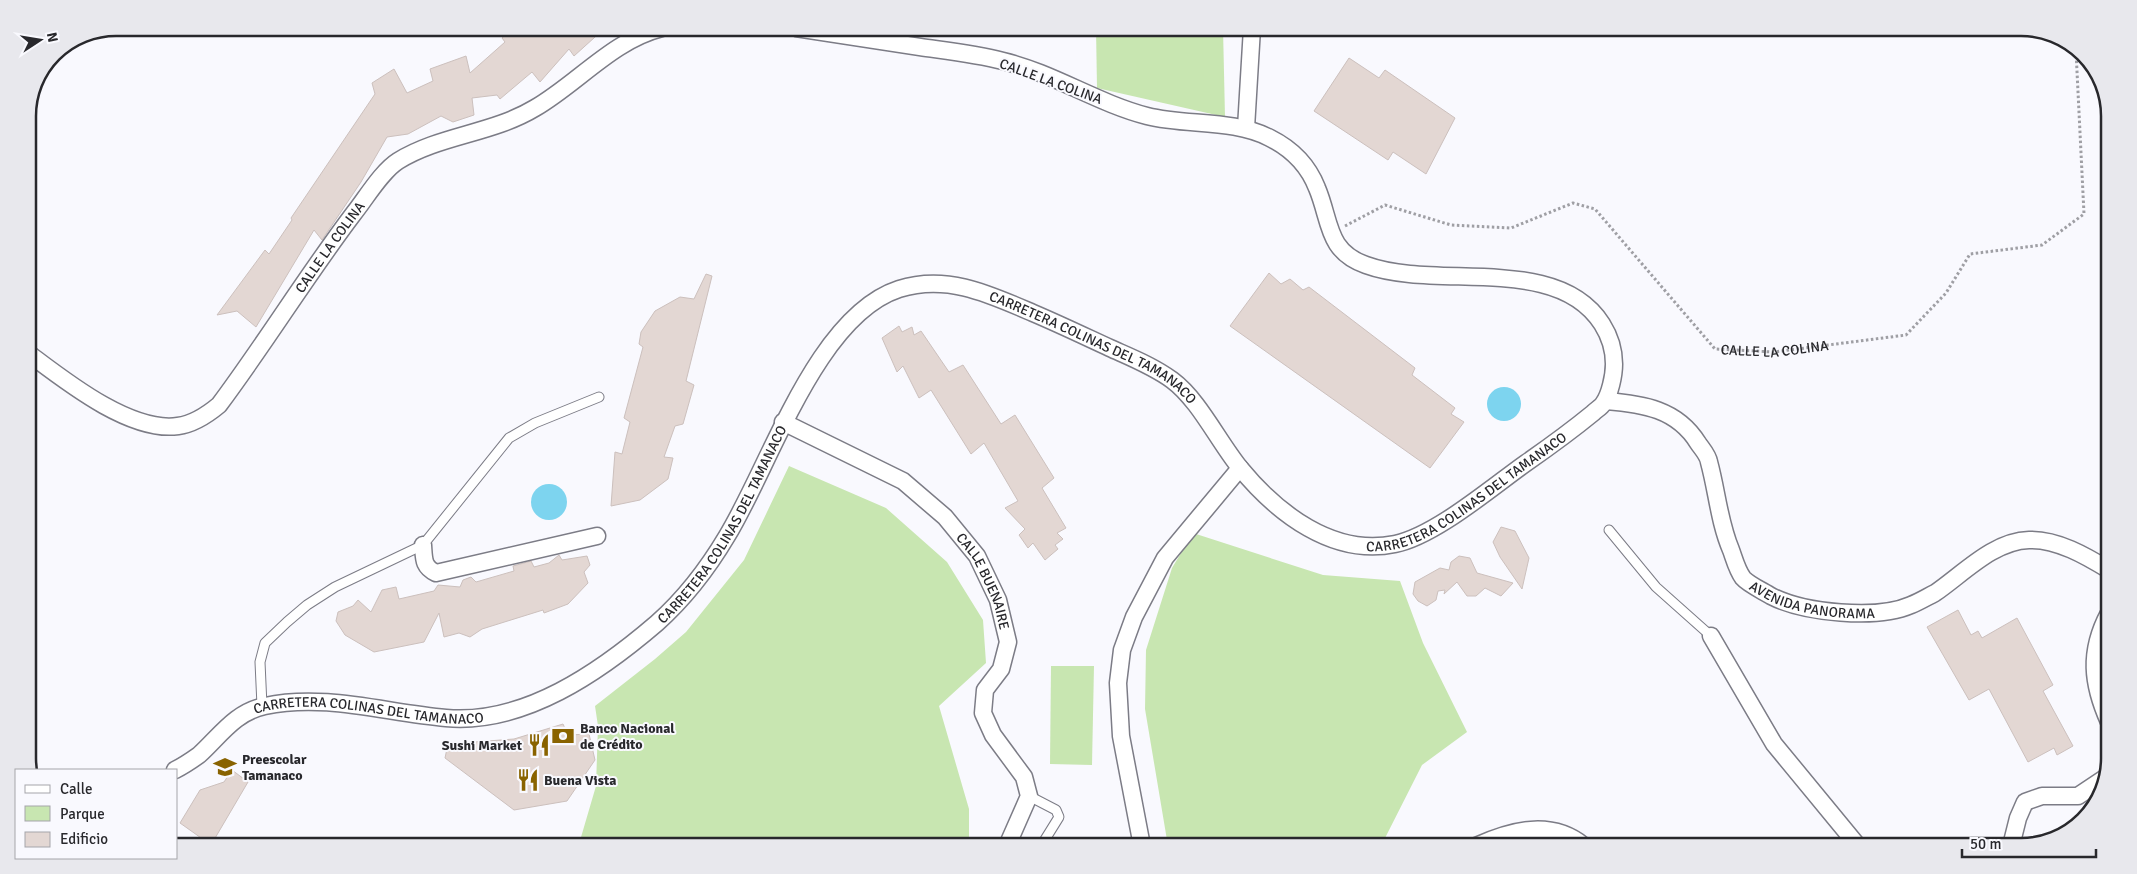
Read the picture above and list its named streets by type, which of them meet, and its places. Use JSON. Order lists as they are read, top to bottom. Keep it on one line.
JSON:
{"streets":{"street":["CALLE LA COLINA","CARRETERA COLINAS DEL TAMANACO","CALLE BUENAIRE","AVENIDA PANORAMA"]},"crossings":[["CARRETERA COLINAS DEL TAMANACO","CALLE BUENAIRE"],["CARRETERA COLINAS DEL TAMANACO","AVENIDA PANORAMA"]],"places":{"bank":["Banco Nacional de Crédito"],"restaurant":["Sushi Market","Buena Vista"],"school or university":["Preescolar Tamanaco"]},"legend":["Calle","Parque","Edificio"],"scale_bar":"50 m","north":"right"}
